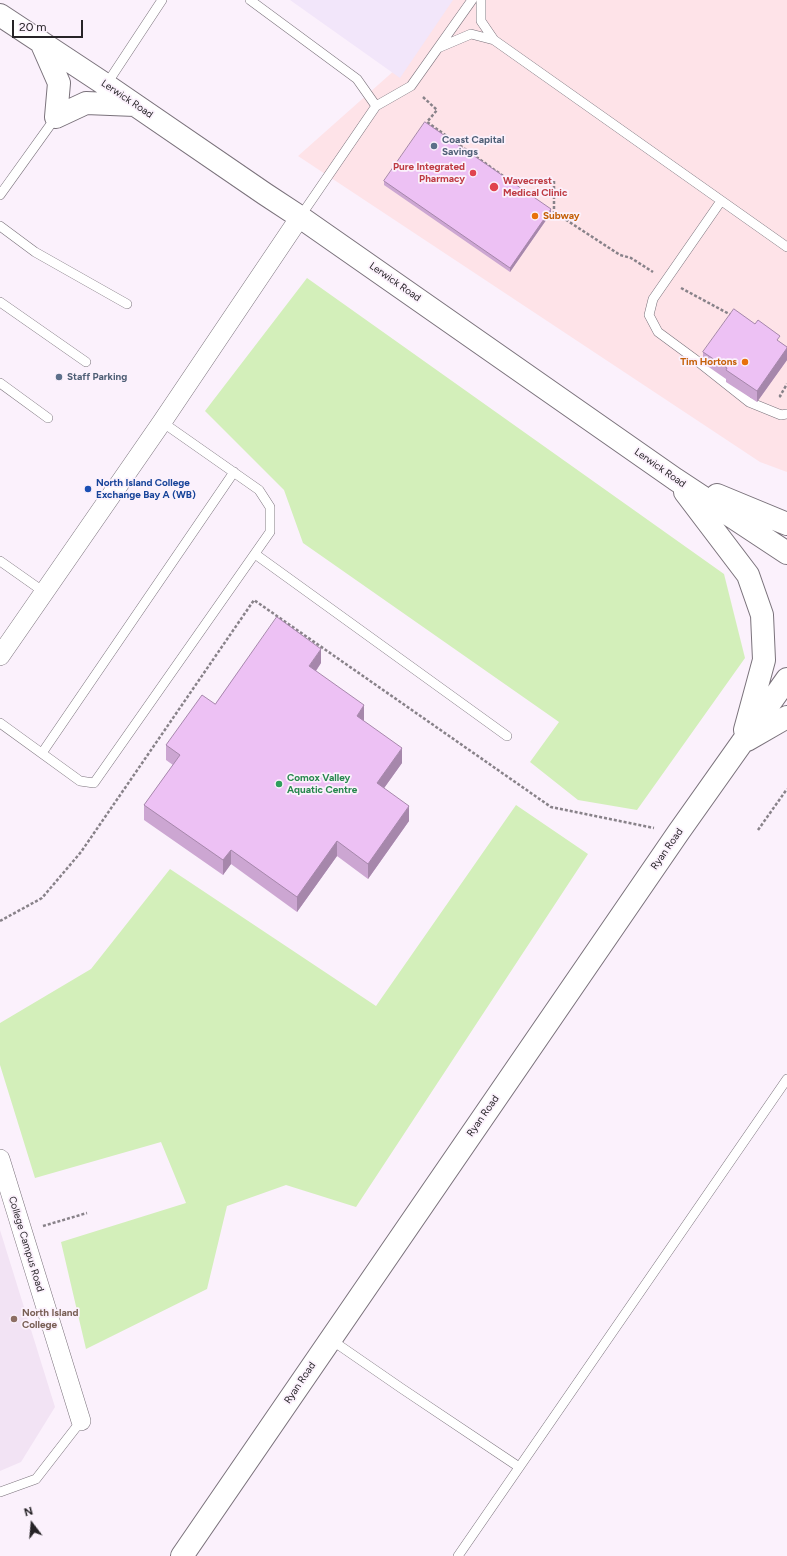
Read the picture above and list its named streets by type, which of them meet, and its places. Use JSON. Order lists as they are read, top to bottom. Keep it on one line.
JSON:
{"streets":{"main road":["Lerwick Road","Ryan Road"],"street":["College Campus Road"]},"places":["Coast Capital Savings","Pure Integrated Pharmacy","Wavecrest Medical Clinic","Subway","Tim Hortons","Staff Parking","North Island College Exchange Bay A (WB)","Comox Valley Aquatic Centre","North Island College"],"scale_bar":"20 m","north":"top"}
